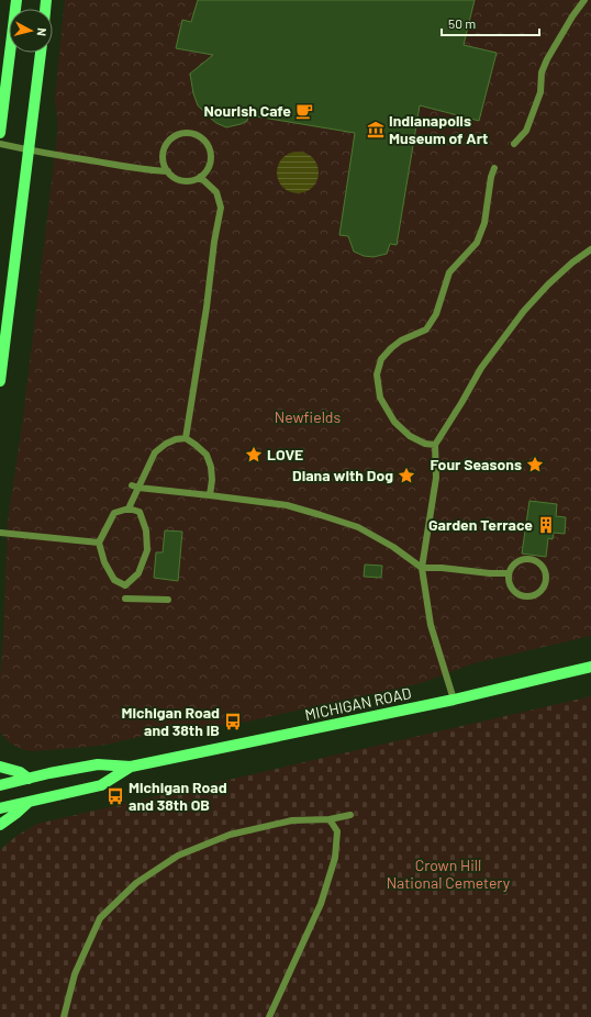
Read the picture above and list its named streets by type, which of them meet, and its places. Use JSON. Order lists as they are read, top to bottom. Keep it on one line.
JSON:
{"streets":{"main road":["MICHIGAN ROAD"]},"parks":["Newfields","Crown Hill National Cemetery"],"places":{"cafe":["Nourish Cafe"],"museum":["Indianapolis Museum of Art"],"place":["LOVE","Four Seasons","Diana with Dog"],"building":["Garden Terrace"],"bus stop":["Michigan Road and 38th IB","Michigan Road and 38th OB"]},"scale_bar":"50 m","north":"right"}
